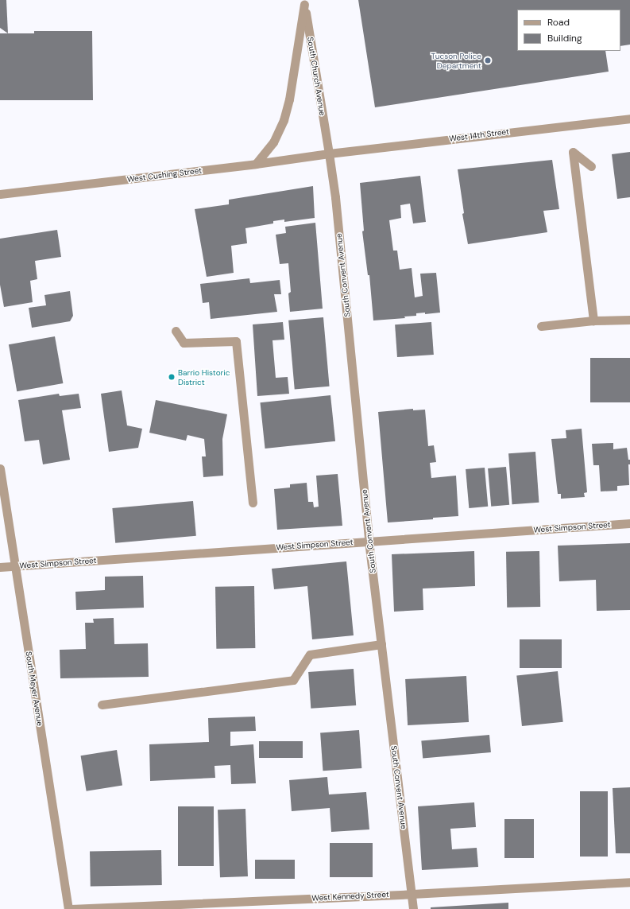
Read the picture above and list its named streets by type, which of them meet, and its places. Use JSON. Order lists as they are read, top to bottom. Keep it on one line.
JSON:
{"streets":{"street":["South Church Avenue","West 14th Street","West Cushing Street","South Convent Avenue","West Simpson Street","South Meyer Avenue","West Kennedy Street"]},"crossings":[["South Church Avenue","West 14th Street"],["South Church Avenue","West Cushing Street"],["South Church Avenue","South Convent Avenue"],["West 14th Street","West Cushing Street"],["West 14th Street","South Convent Avenue"],["West Cushing Street","South Convent Avenue"],["South Convent Avenue","West Simpson Street"],["South Convent Avenue","West Kennedy Street"],["West Simpson Street","South Meyer Avenue"],["South Meyer Avenue","West Kennedy Street"]],"places":["Tucson Police Department","Barrio Historic District"],"legend":["Road","Building"]}
